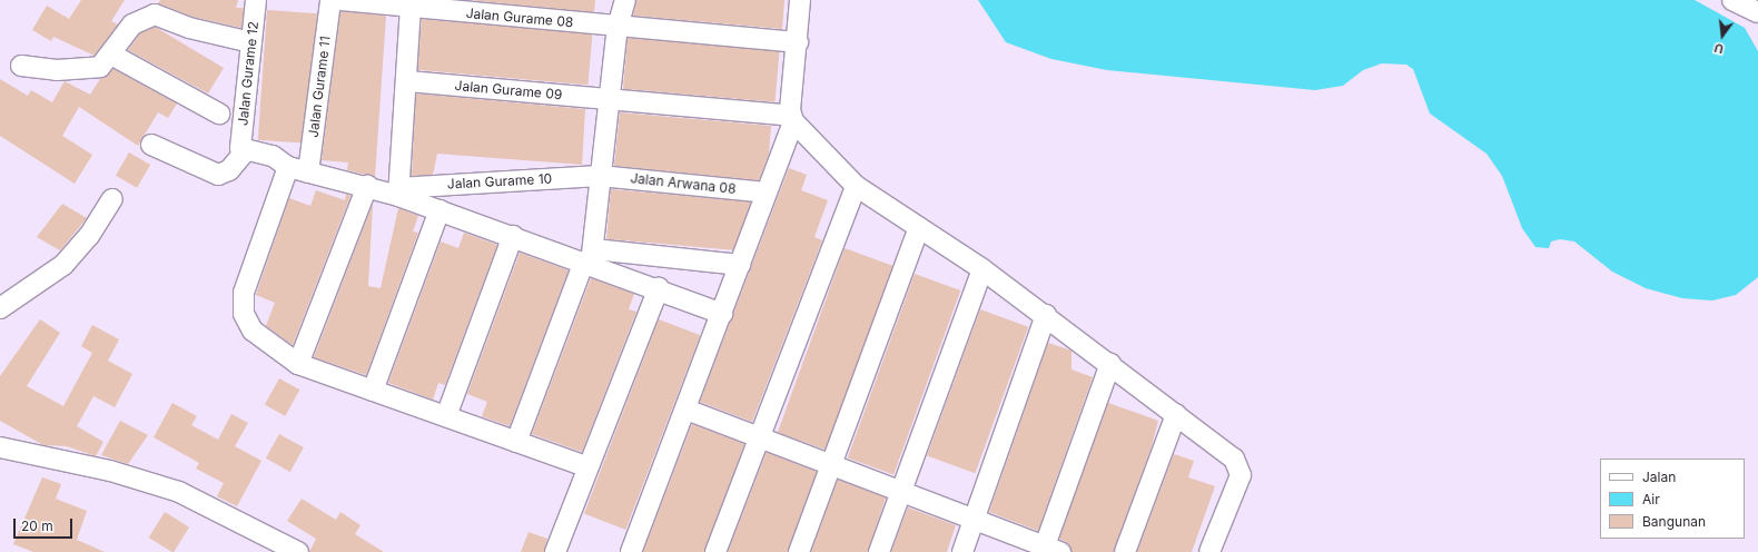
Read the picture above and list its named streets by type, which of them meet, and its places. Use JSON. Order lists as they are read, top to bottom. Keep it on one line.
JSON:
{"streets":{"street":["Jalan Gurame 08","Jalan Gurame 12","Jalan Gurame 11","Jalan Gurame 09","Jalan Gurame 10","Jalan Arwana 08"]},"crossings":[["Jalan Gurame 10","Jalan Arwana 08"]],"legend":["Jalan","Air","Bangunan"],"scale_bar":"20 m","north":"bottom"}
